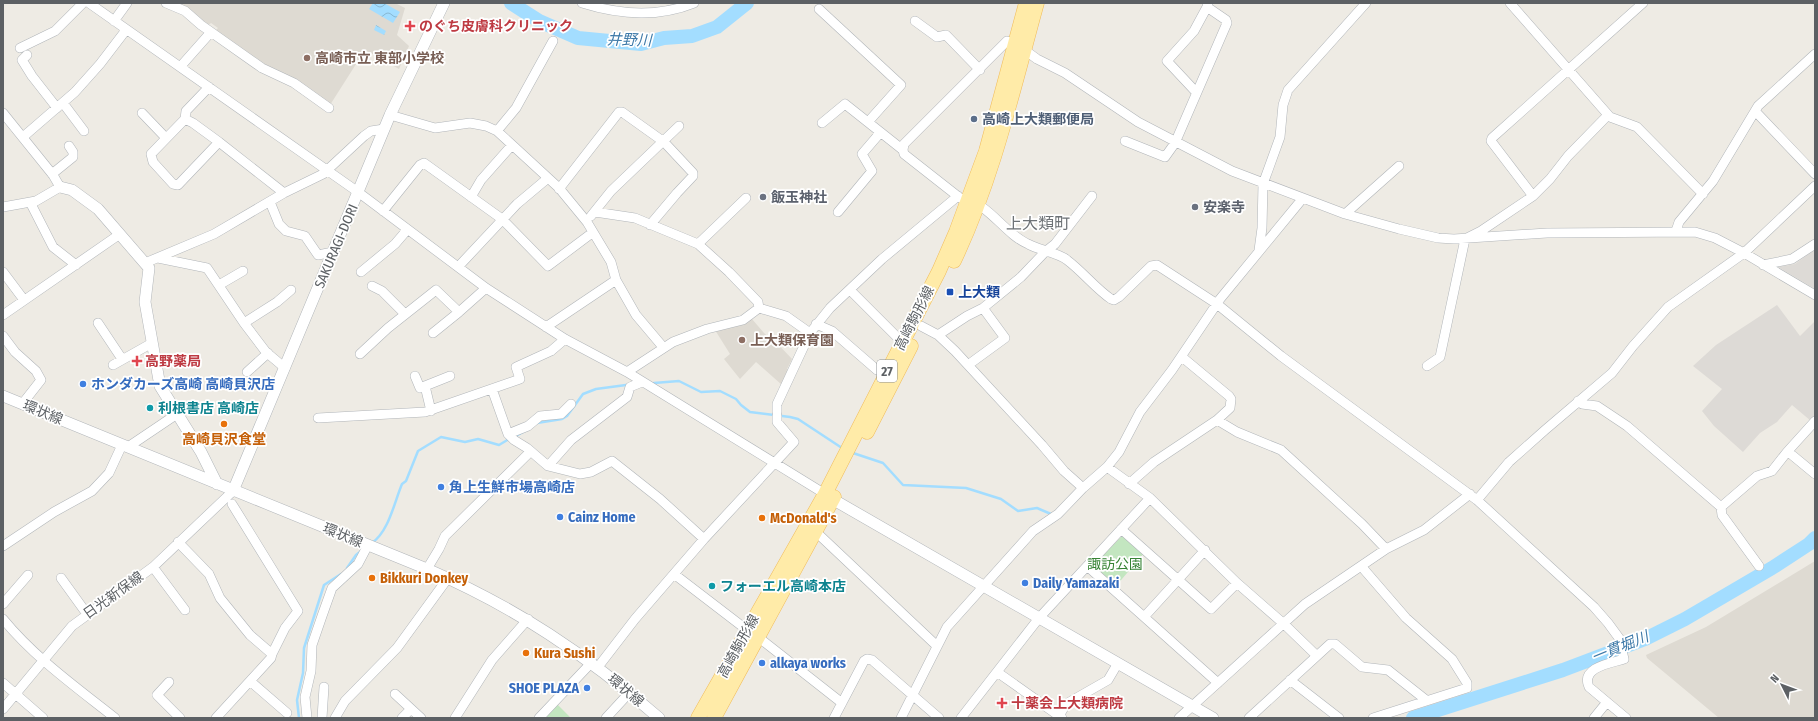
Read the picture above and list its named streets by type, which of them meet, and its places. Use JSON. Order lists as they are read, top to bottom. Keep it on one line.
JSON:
{"streets":{"main road":["高崎駒形線","27"],"street":["SAKURAGI-DORI","環状線","日光新保線"]},"crossings":[["SAKURAGI-DORI","環状線"],["SAKURAGI-DORI","日光新保線"],["環状線","日光新保線"]],"districts":["上大類町"],"water":["井野川","一貫堀川"],"parks":["諏訪公園"],"places":{"health":["のぐち皮膚科クリニック","高野薬局","十薬会上大類病院"],"other":["高崎市立 東部小学校","高崎上大類郵便局","飯玉神社","安楽寺","上大類保育園","ホンダカーズ高崎 高崎貝沢店","利根書店 高崎店","高崎貝沢食堂","角上生鮮市場高崎店","Cainz Home","McDonald's","Bikkuri Donkey","Daily Yamazaki","フォーエル高崎本店","Kura Sushi","alkaya works","SHOE PLAZA"],"transit":["上大類"]},"north":"top left"}
